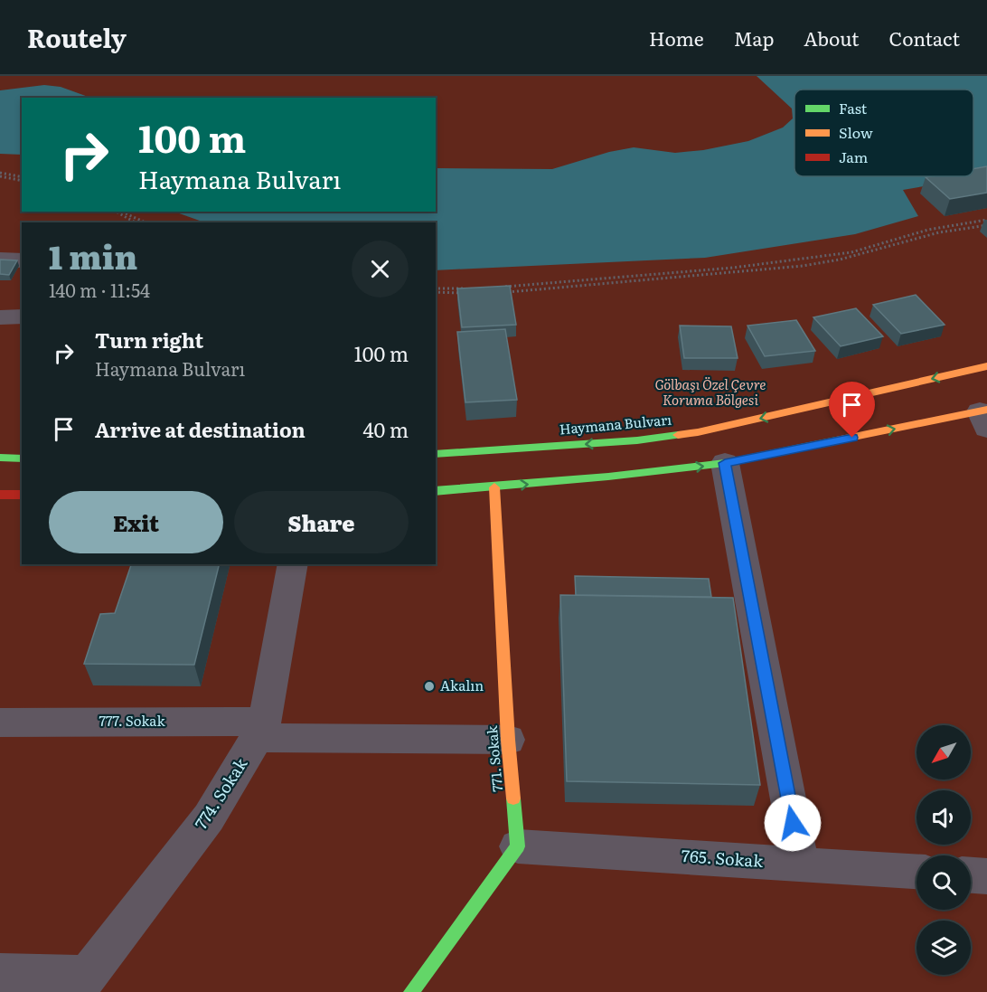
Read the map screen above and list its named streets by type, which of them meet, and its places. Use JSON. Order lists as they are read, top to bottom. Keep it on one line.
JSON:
{"streets":{"main road":["Haymana Bulvarı","771. Sokak"],"street":["777. Sokak","774. Sokak","765. Sokak"]},"crossings":[["777. Sokak","771. Sokak"],["777. Sokak","774. Sokak"],["771. Sokak","765. Sokak"]],"parks":["Gölbaşı Özel Çevre Koruma Bölgesi"],"places":["Akalın"],"legend":["Fast","Slow","Jam"],"north":"bottom left","page":{"header":"Routely","nav":["Home","Map","About","Contact"],"turn":["100 m","Haymana Bulvarı"],"heading":["1 min","140 m · 11:54"],"list":[{"name":"Turn right","note":"Haymana Bulvarı","value":"100 m"},{"name":"Arrive at destination","value":"40 m"}],"buttons":["Exit","Share"]}}
